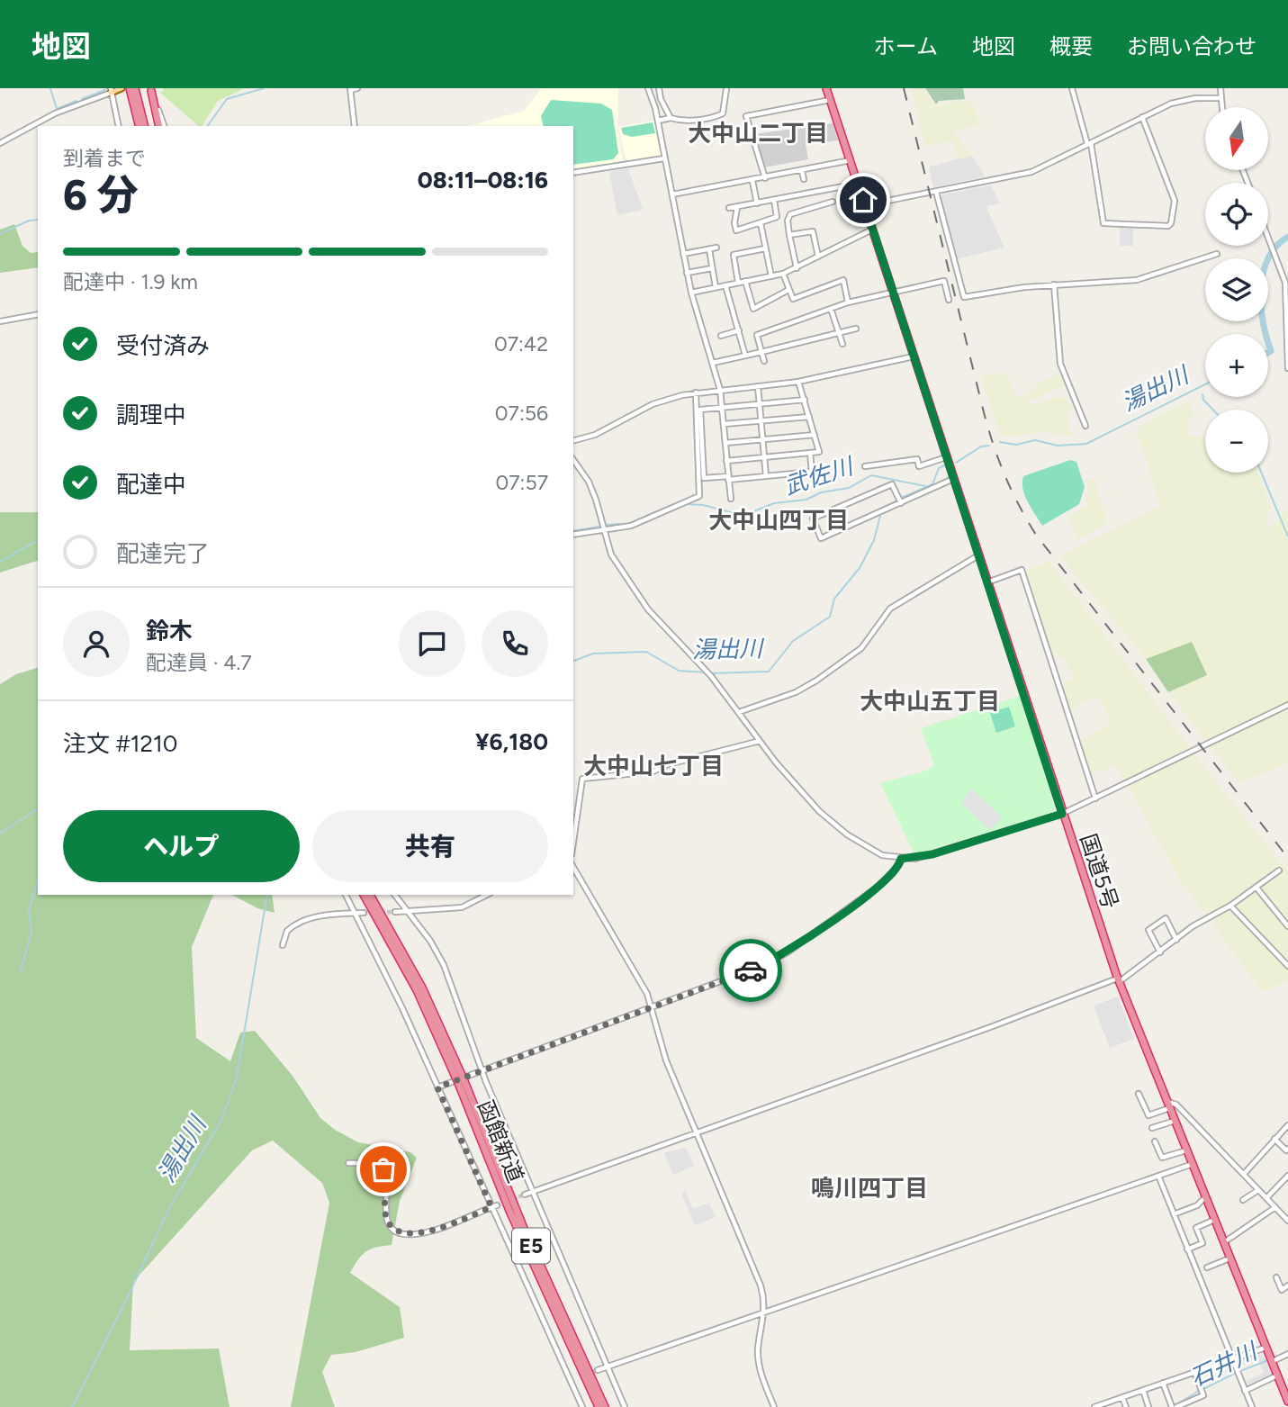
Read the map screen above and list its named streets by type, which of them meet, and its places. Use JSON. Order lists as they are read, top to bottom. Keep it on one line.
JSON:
{"streets":{"highway":["国道5号","函館新道","E5"]},"districts":["大中山二丁目","大中山四丁目","大中山五丁目","大中山七丁目","鳴川四丁目"],"water":["湯出川","武佐川","石井川"],"north":"bottom","page":{"header":"地図","nav":["ホーム","地図","概要","お問い合わせ"],"map_buttons":["+","−"],"heading":["6 分","到着まで","08:11–08:16"],"panel":["鈴木","配達員 · 4.7","注文 #1210","¥6,180"],"bar":"配達中 · 1.9 km","list":[["受付済み","07:42"],["調理中","07:56"],["配達中","07:57"],"配達完了"],"buttons":["ヘルプ","共有"]}}
